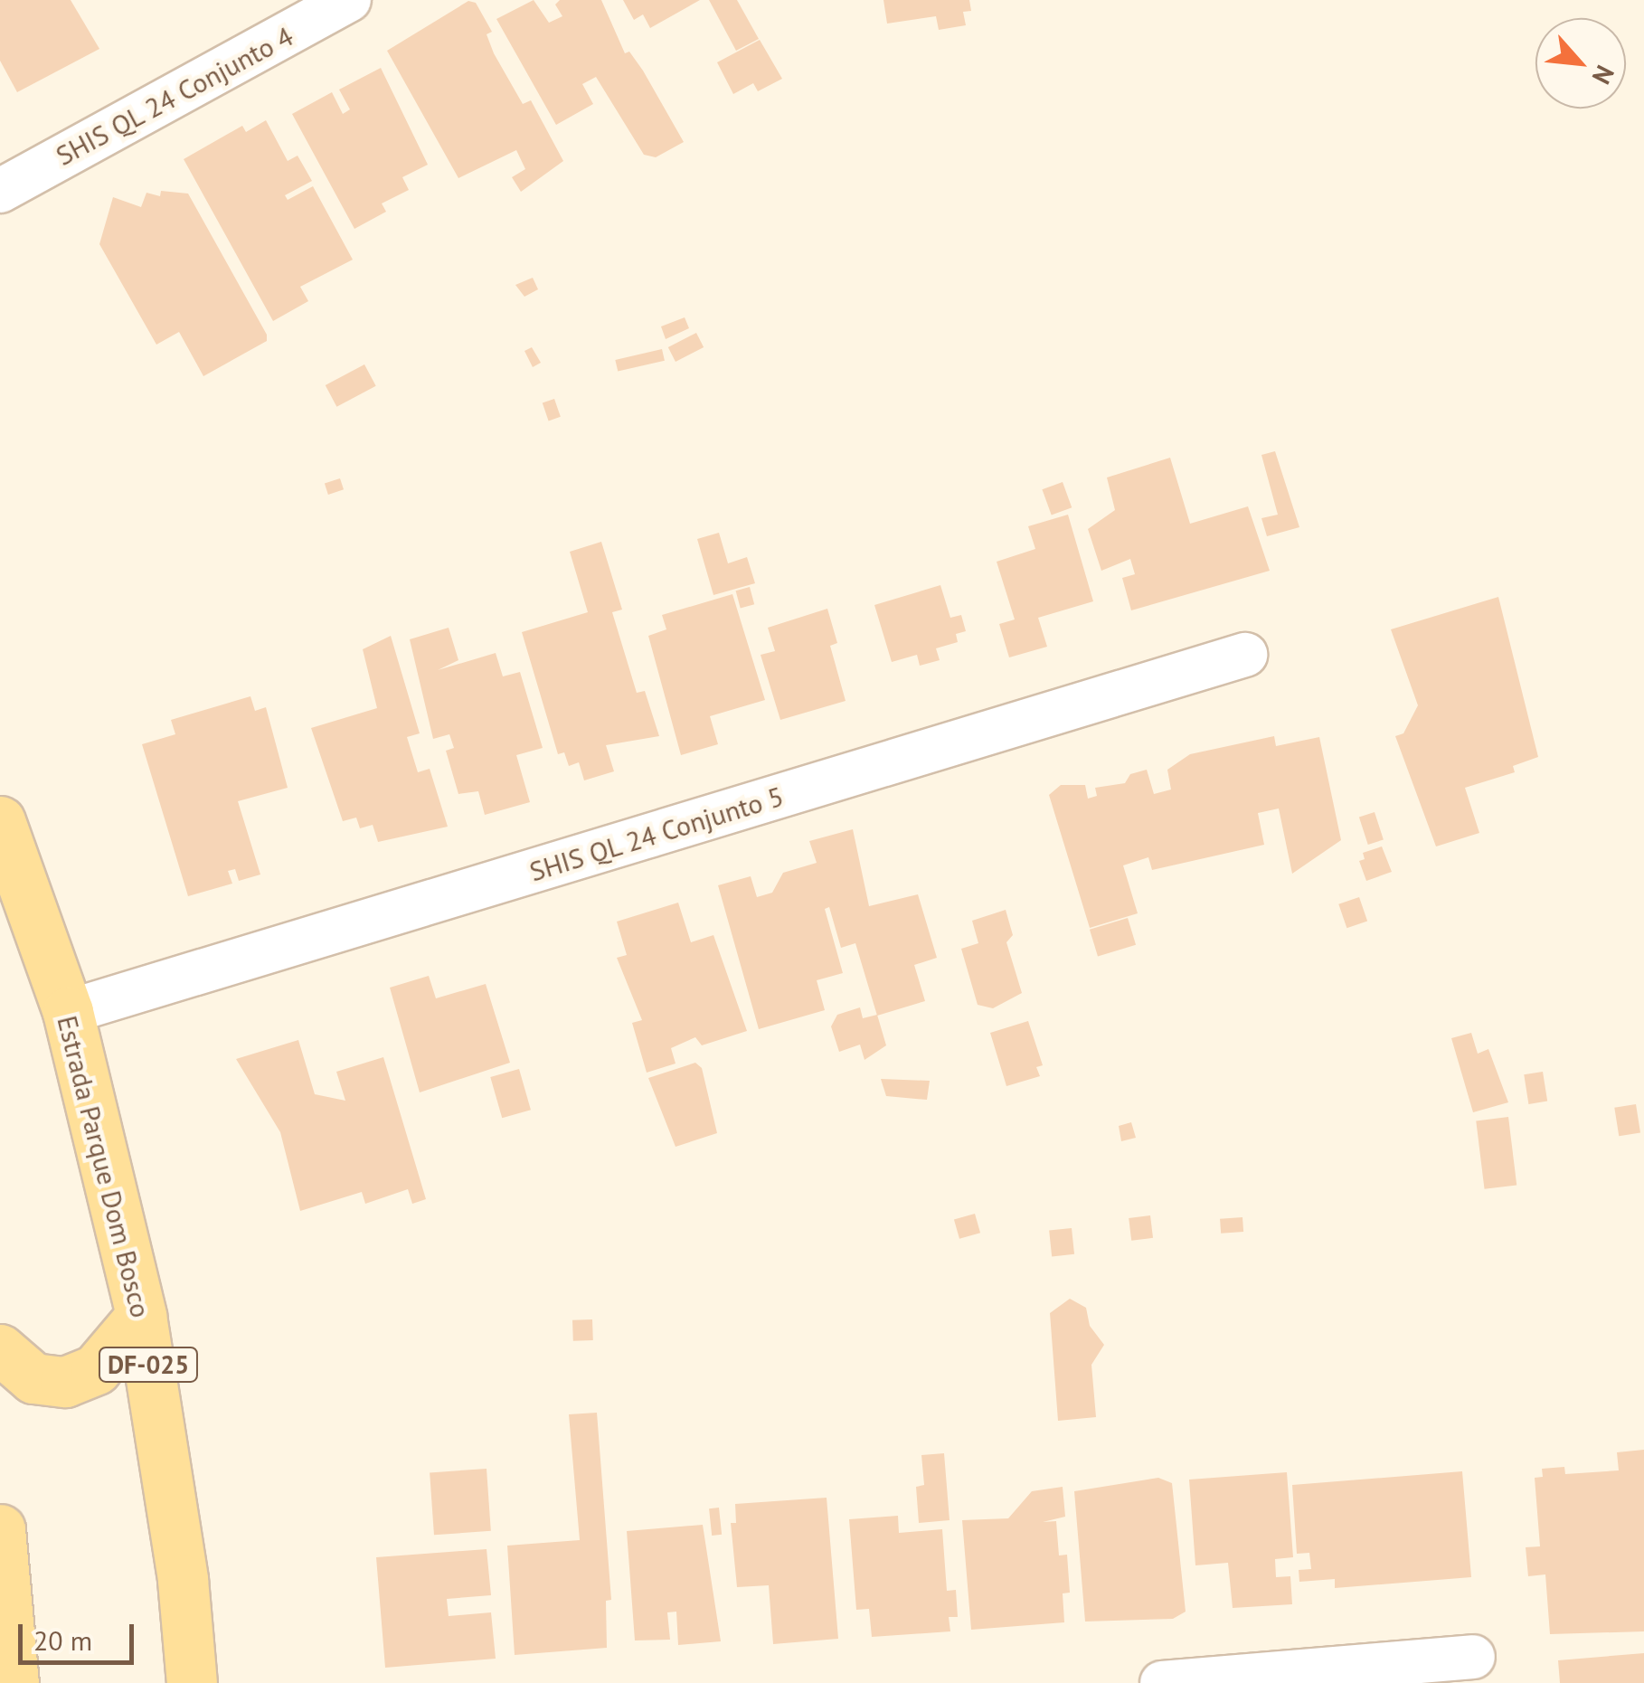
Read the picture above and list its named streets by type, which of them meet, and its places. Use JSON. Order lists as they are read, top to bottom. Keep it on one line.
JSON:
{"streets":{"main road":["Estrada Parque Dom Bosco","DF-025"],"street":["SHIS QL 24 Conjunto 4","SHIS QL 24 Conjunto 5"]},"crossings":[["SHIS QL 24 Conjunto 5","Estrada Parque Dom Bosco"]],"scale_bar":"20 m","north":"bottom right"}
